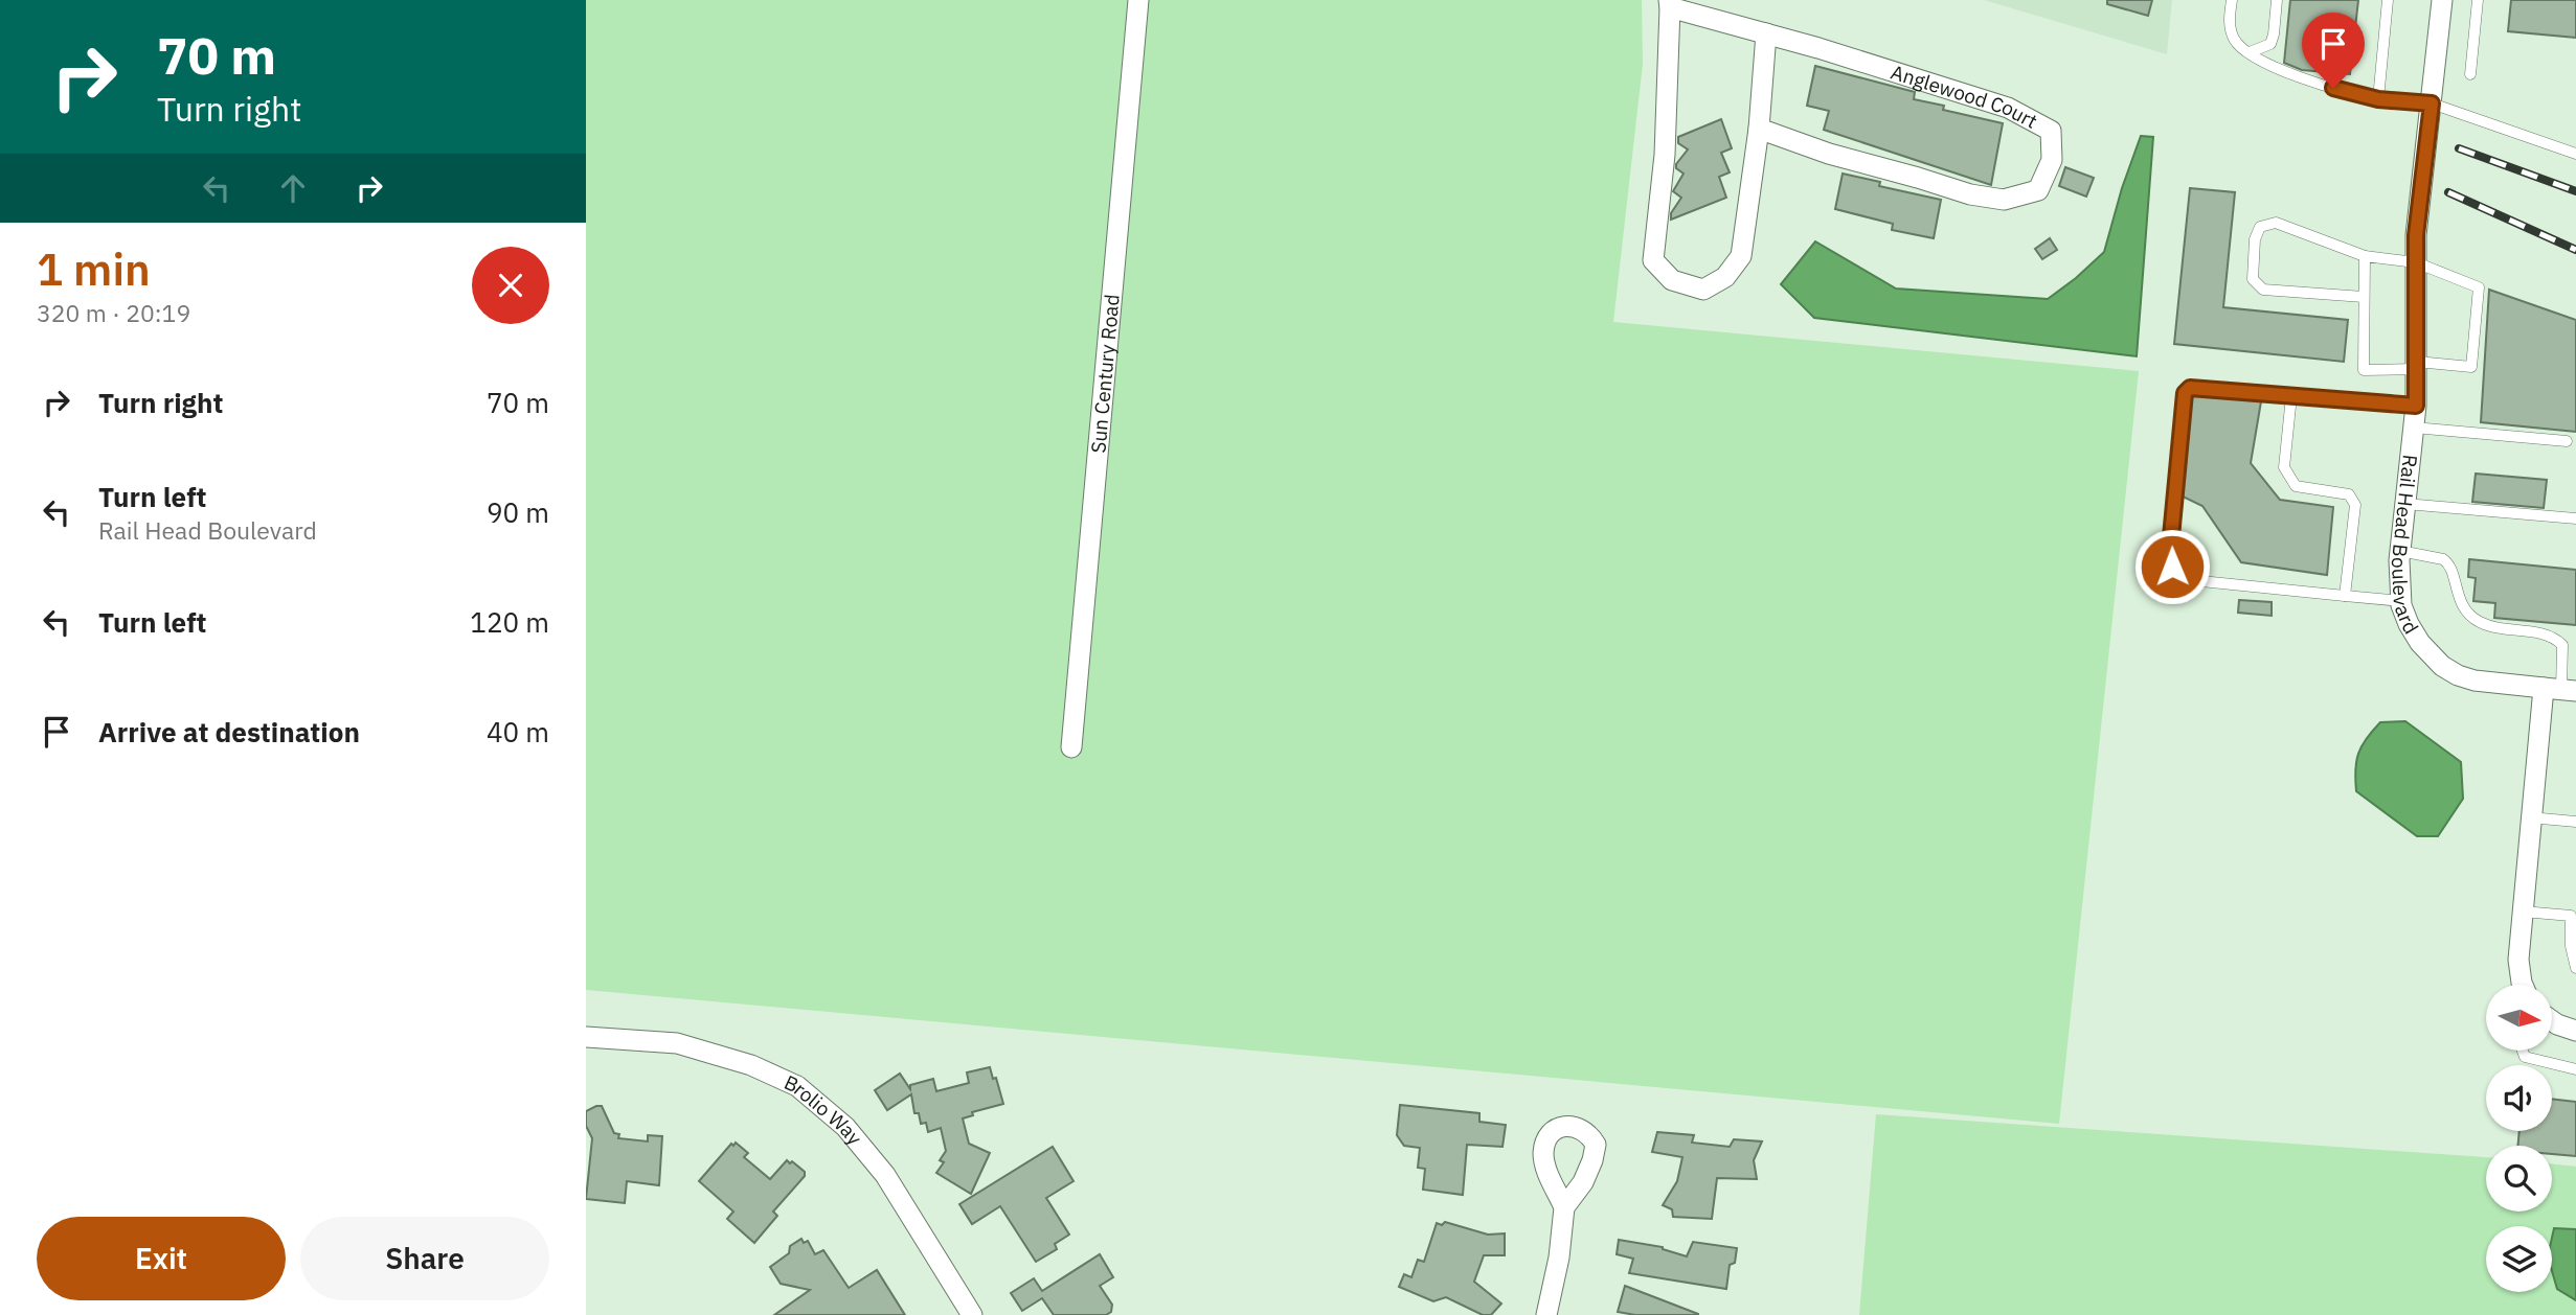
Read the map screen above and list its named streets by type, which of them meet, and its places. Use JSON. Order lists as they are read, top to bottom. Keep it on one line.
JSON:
{"streets":{"street":["Anglewood Court","Sun Century Road","Rail Head Boulevard","Brolio Way"]},"north":"right","page":{"turn":["70 m","Turn right"],"heading":["1 min","320 m · 20:19"],"list":[{"name":"Turn right","value":"70 m"},{"name":"Turn left","note":"Rail Head Boulevard","value":"90 m"},{"name":"Turn left","value":"120 m"},{"name":"Arrive at destination","value":"40 m"}],"buttons":["Exit","Share"]}}
